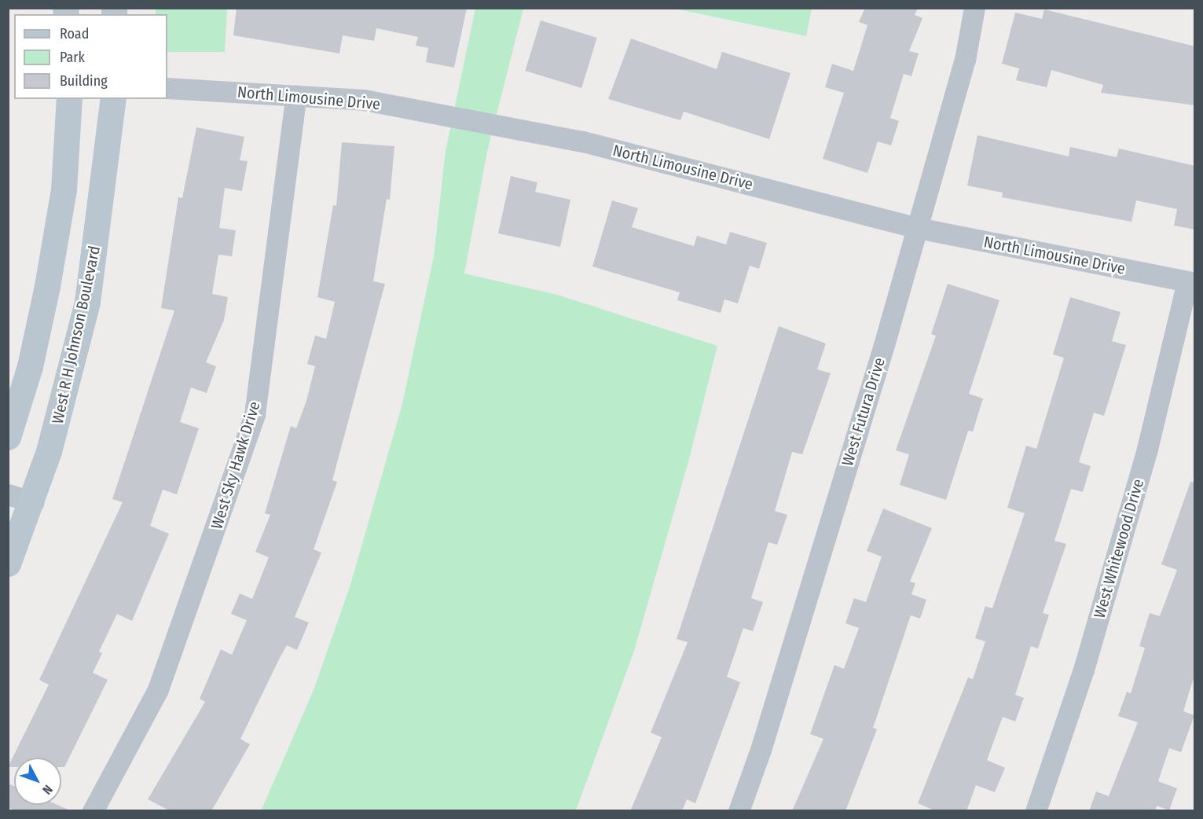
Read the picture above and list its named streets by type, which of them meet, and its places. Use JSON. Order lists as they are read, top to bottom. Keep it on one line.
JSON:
{"streets":{"main road":["West R H Johnson Boulevard"],"street":["North Limousine Drive","West Futura Drive","West Sky Hawk Drive","West Whitewood Drive"]},"crossings":[["North Limousine Drive","West Futura Drive"],["North Limousine Drive","West Sky Hawk Drive"],["North Limousine Drive","West Whitewood Drive"]],"legend":["Road","Park","Building"],"north":"bottom right"}
